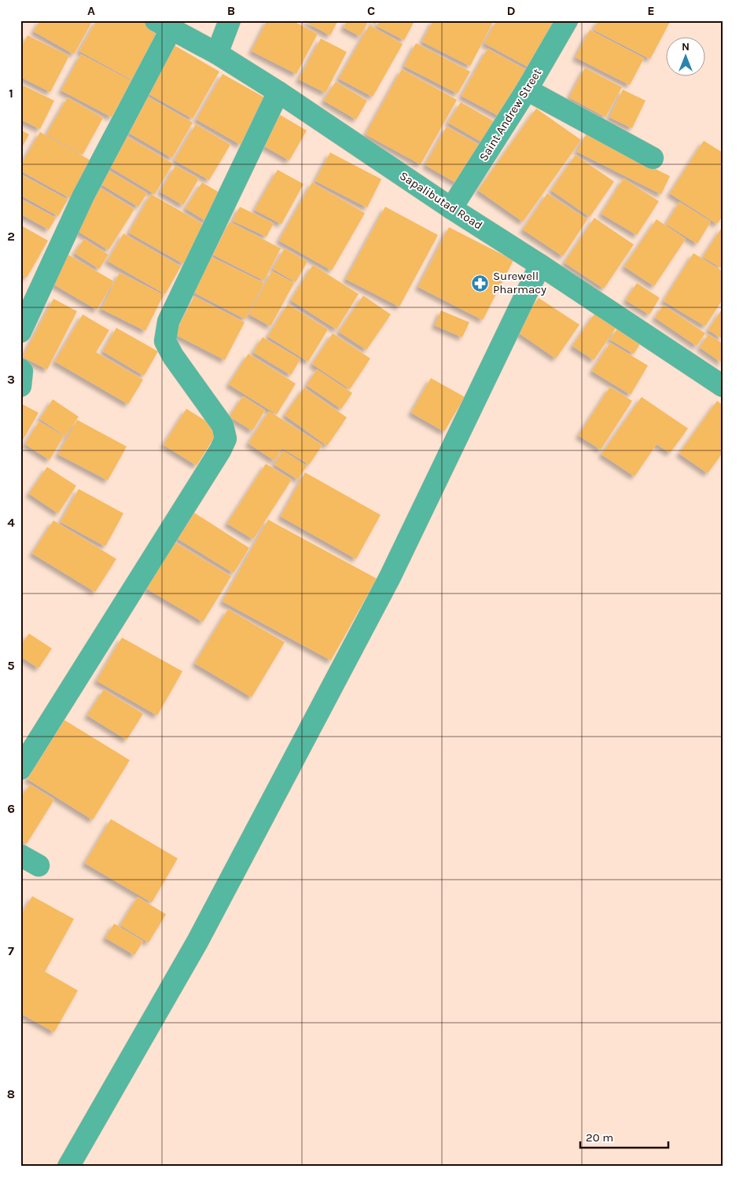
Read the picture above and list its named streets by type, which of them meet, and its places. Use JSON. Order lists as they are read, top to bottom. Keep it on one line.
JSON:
{"streets":{"street":["Saint Andrew Street","Sapalibutad Road"]},"crossings":[["Saint Andrew Street","Sapalibutad Road"]],"places":{"pharmacy":["Surewell Pharmacy"]},"scale_bar":"20 m","north":"top","grid":{"columns":["A","B","C","D","E"],"rows":["1","2","3","4","5","6","7","8"]}}
